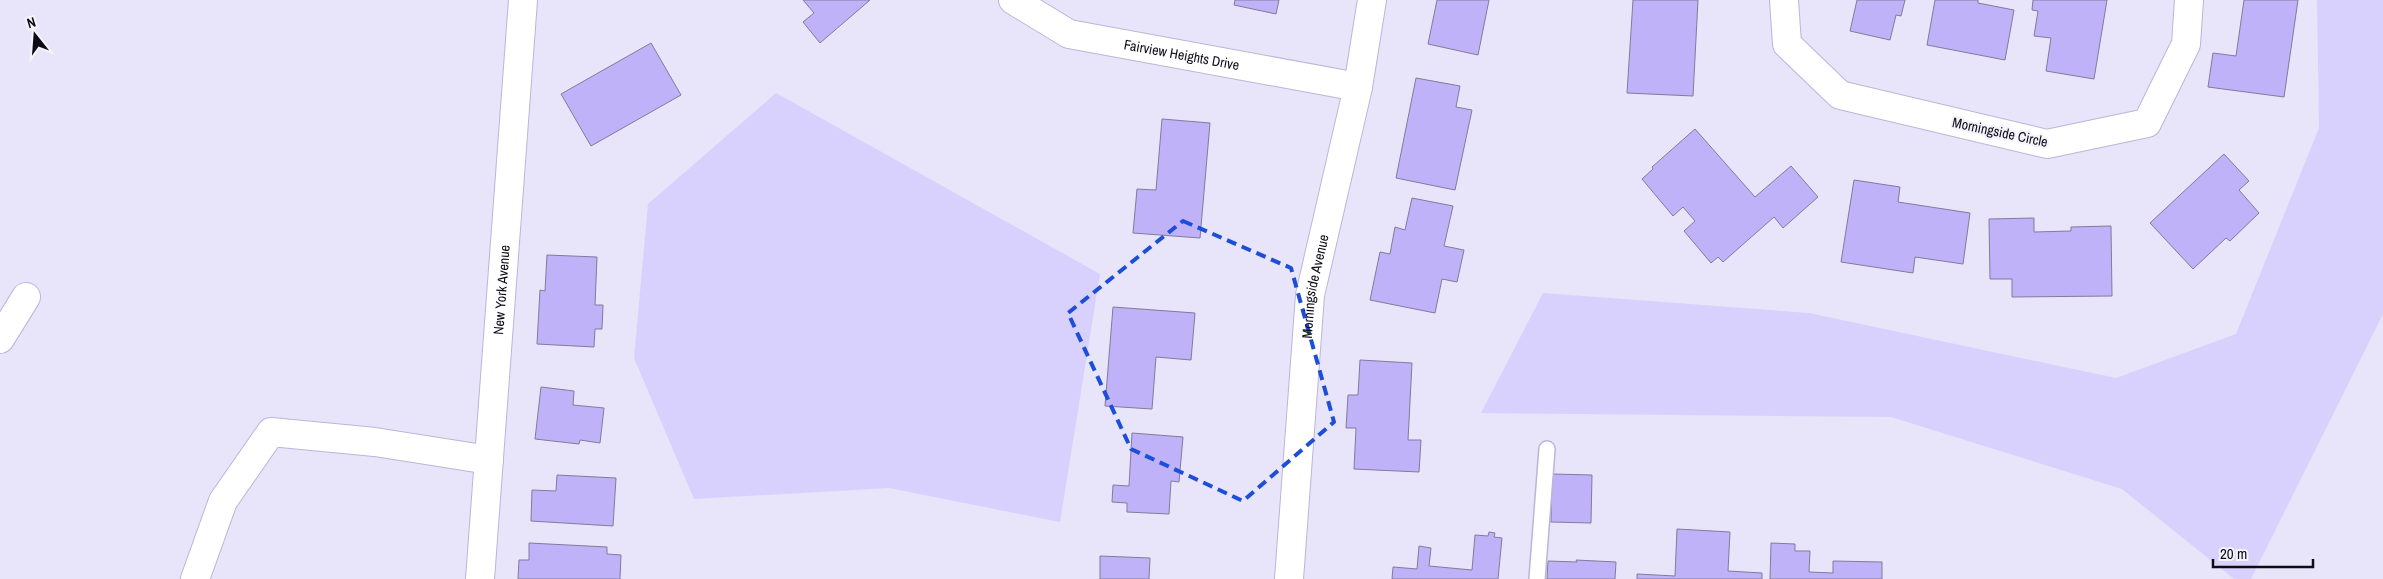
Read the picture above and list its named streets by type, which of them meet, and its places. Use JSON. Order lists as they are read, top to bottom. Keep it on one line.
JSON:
{"streets":{"street":["Fairview Heights Drive","Morningside Circle","Morningside Avenue","New York Avenue"]},"crossings":[["Fairview Heights Drive","Morningside Avenue"]],"scale_bar":"20 m","north":"top"}
